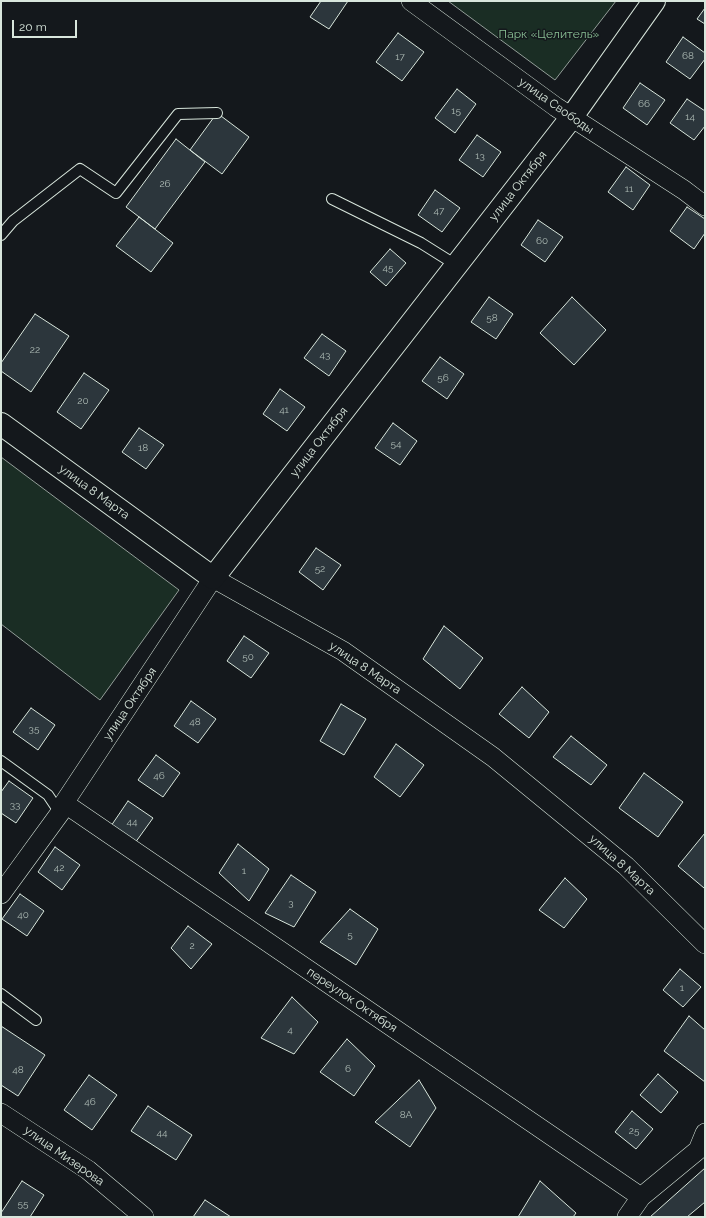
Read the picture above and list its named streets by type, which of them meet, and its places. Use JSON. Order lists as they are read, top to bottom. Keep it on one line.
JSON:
{"streets":{"street":["улица Свободы","улица Октября","улица 8 Марта","переулок Октября","улица Мизерова"]},"crossings":[["улица Свободы","улица Октября"],["улица Октября","улица 8 Марта"],["улица Октября","переулок Октября"]],"parks":["Парк «Целитель»"],"house_numbers":["68","17","66","15","14","13","26","11","47","60","45","58","22","43","56","20","41","54","18","52","50","48","35","46","33","44","42","1","3","40","5","2","1","4","6","48","46","8А","25","44","55"],"scale_bar":"20 m"}
